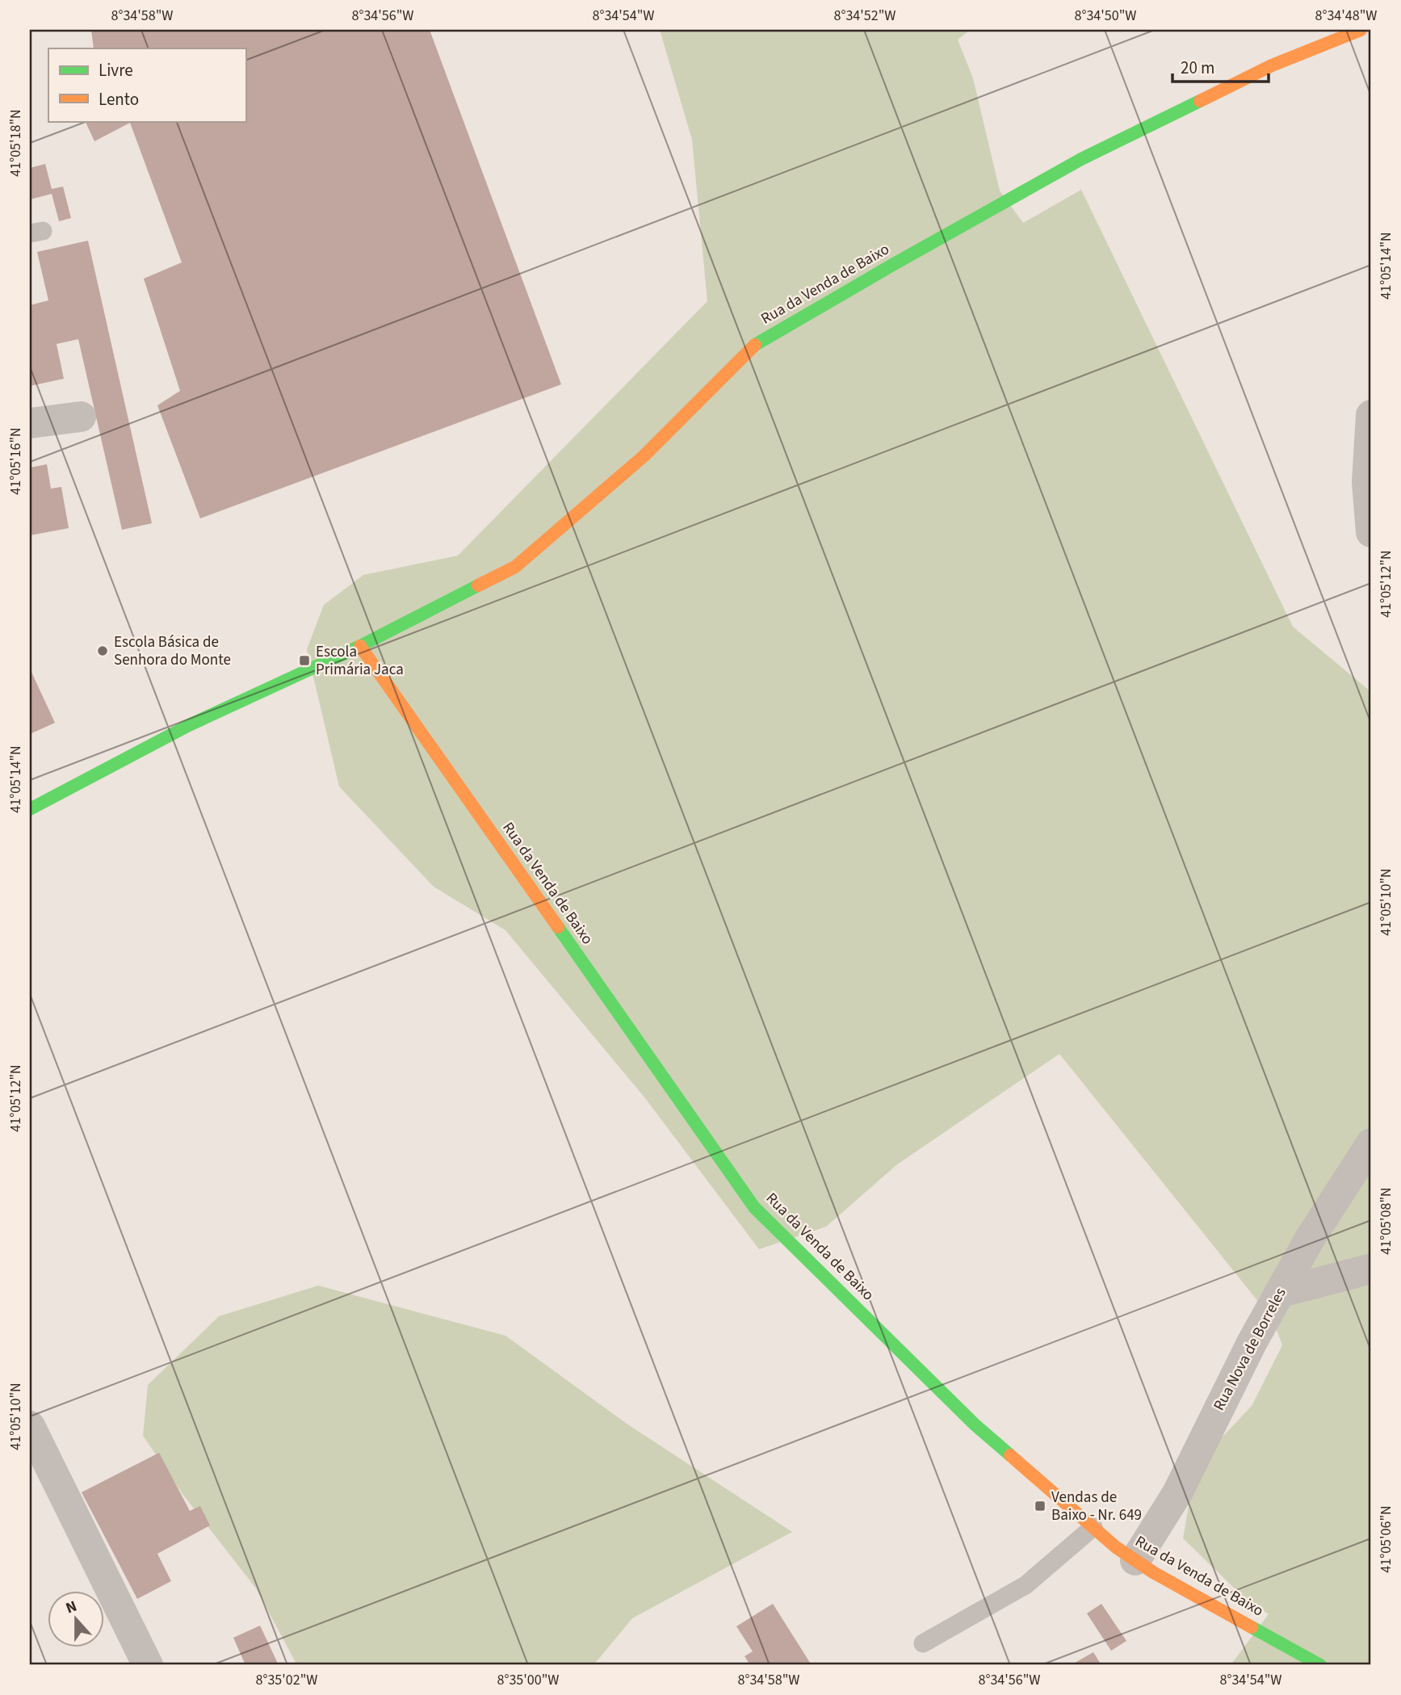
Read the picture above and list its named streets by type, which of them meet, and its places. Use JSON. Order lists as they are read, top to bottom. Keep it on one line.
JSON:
{"streets":{"street":["Rua da Venda de Baixo","Rua Nova de Borreles"]},"crossings":[["Rua da Venda de Baixo","Rua Nova de Borreles"]],"places":{"other":["Escola Básica de Senhora do Monte"],"transit":["Escola Primária Jaca","Vendas de Baixo - Nr. 649"]},"legend":["Livre","Lento"],"scale_bar":"20 m","north":"top","coordinates":["8°34'58\"W","8°34'56\"W","8°34'54\"W","8°34'52\"W","8°34'50\"W","8°34'48\"W","41°05'18\"N","41°05'14\"N","41°05'16\"N","41°05'12\"N","41°05'10\"N","41°05'08\"N","41°05'06\"N","8°35'02\"W","8°35'00\"W"]}
